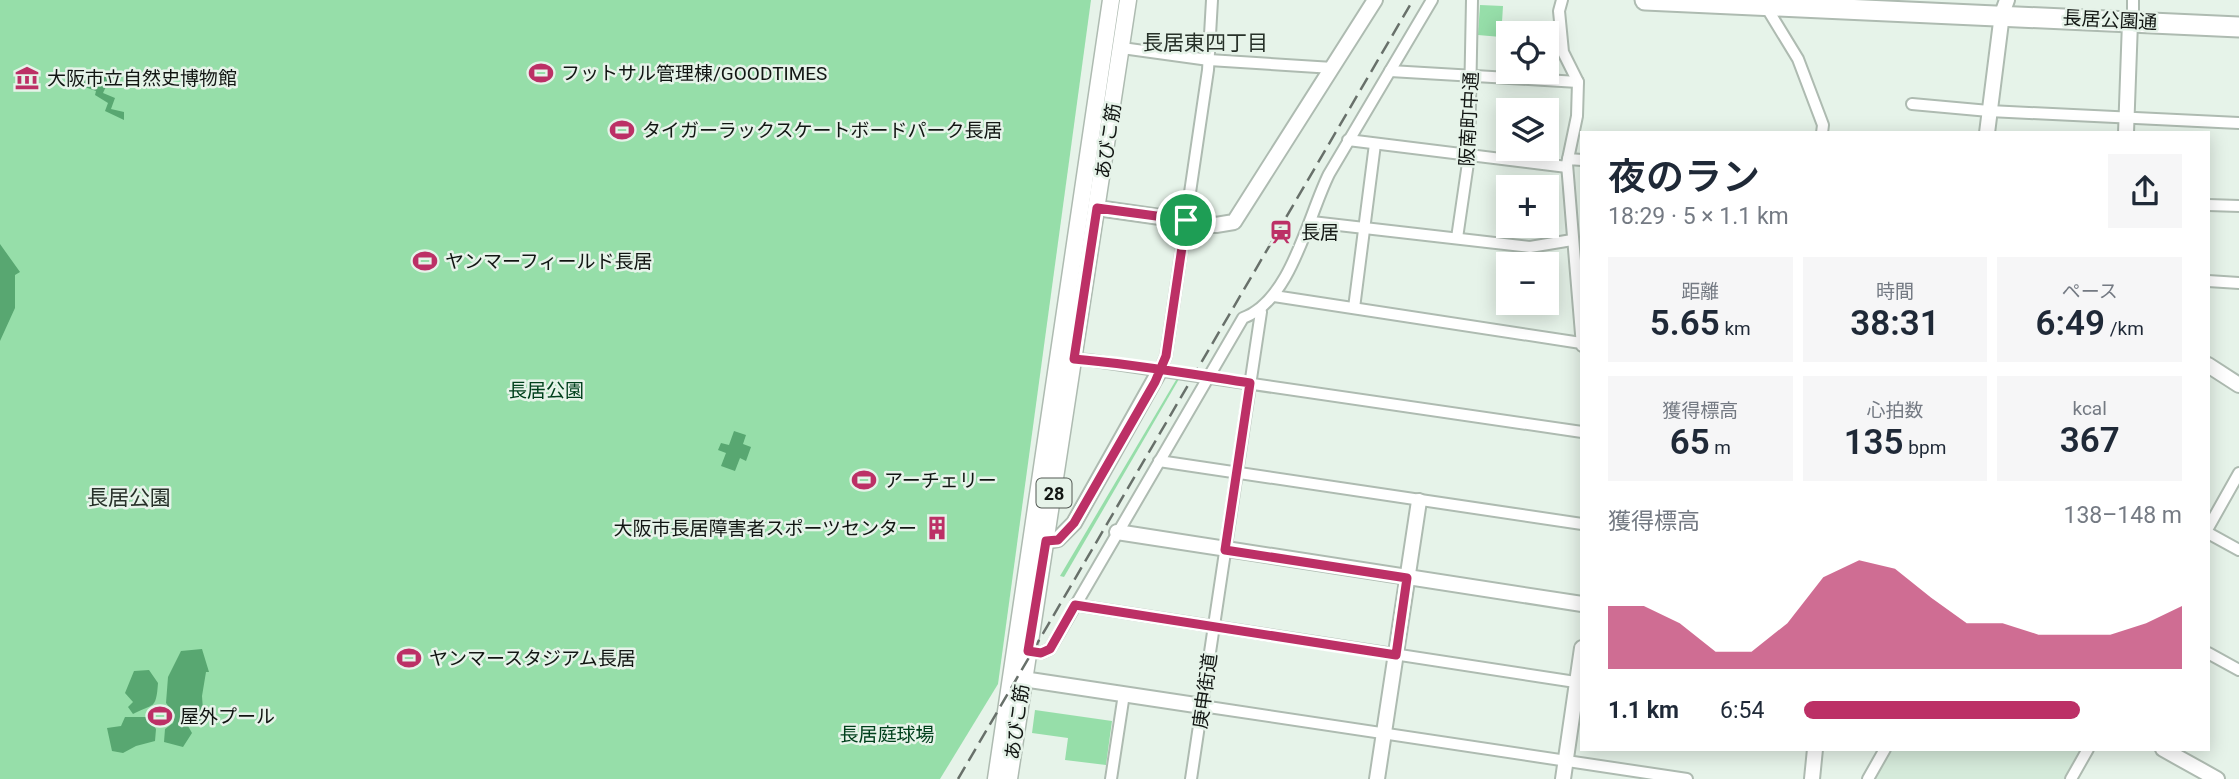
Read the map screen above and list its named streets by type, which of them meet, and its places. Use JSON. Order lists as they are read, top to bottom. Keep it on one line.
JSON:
{"streets":{"highway":["長居公園通"],"main road":["あびこ筋","28"],"street":["阪南町中通","庚申街道"]},"districts":["長居東四丁目","長居公園"],"parks":["長居公園","長居庭球場"],"places":{"sports":["フットサル管理棟/GOODTIMES","タイガーラックスケートボードパーク長居","ヤンマーフィールド長居","アーチェリー","ヤンマースタジアム長居","屋外プール"],"museum":["大阪市立自然史博物館"],"station":["長居"],"building":["大阪市長居障害者スポーツセンター"]},"page":{"map_buttons":["+","−"],"heading":["夜のラン","18:29 · 5 × 1.1 km"],"stats":[["距離","5.65 km"],["時間","38:31"],["ペース","6:49 /km"],["獲得標高","65 m"],["心拍数","135 bpm"],["kcal","367"]],"chart":["獲得標高","138–148 m"],"list":[{"name":"1.1 km","note":"6:54"}]}}
